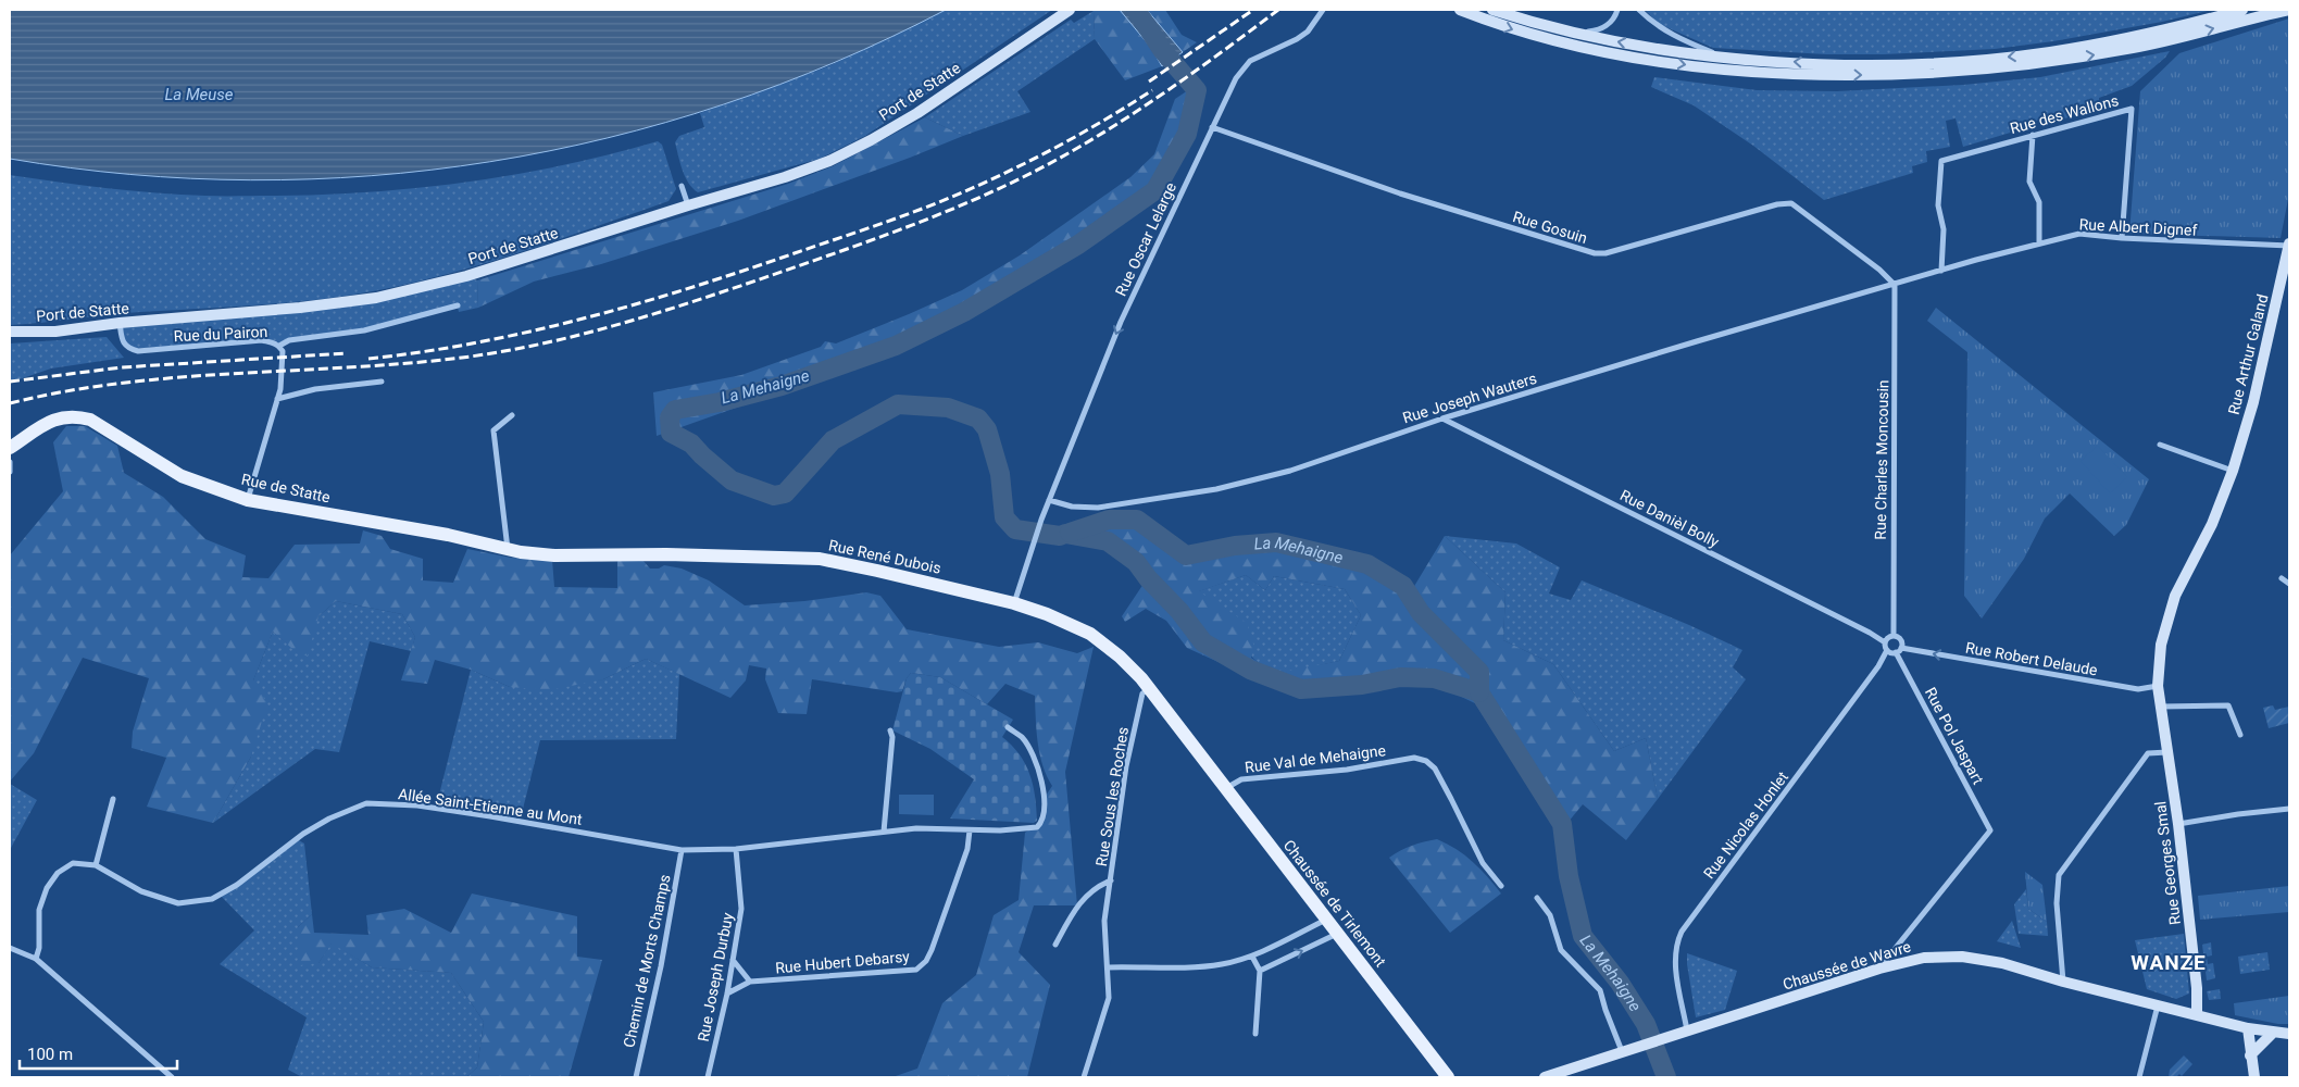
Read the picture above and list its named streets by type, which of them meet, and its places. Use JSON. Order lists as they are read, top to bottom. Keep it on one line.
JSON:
{"streets":{"main road":["Port de Statte","Rue Arthur Galand","Rue de Statte","Rue René Dubois","Rue Georges Smal","Chaussée de Tirlemont","Chaussée de Wavre"],"street":["Rue des Wallons","Rue Gosuin","Rue Albert Dignef","Rue Oscar Lelarge","Rue du Pairon","Rue Joseph Wauters","Rue Charles Moncousin","Rue Danièl Bolly","Rue Robert Delaude","Rue Pol Jaspart","Rue Val de Mehaigne","Rue Sous les Roches","Allée Saint-Etienne au Mont","Rue Nicolas Honlet","Chemin de Morts Champs","Rue Hubert Debarsy","Rue Joseph Durbuy"]},"crossings":[["Port de Statte","Rue du Pairon"],["Rue des Wallons","Rue Albert Dignef"],["Rue Gosuin","Rue Albert Dignef"],["Rue Gosuin","Rue Oscar Lelarge"],["Rue Gosuin","Rue Joseph Wauters"],["Rue Gosuin","Rue Charles Moncousin"],["Rue Albert Dignef","Rue Arthur Galand"],["Rue Albert Dignef","Rue Joseph Wauters"],["Rue Albert Dignef","Rue Charles Moncousin"],["Rue Oscar Lelarge","Rue Joseph Wauters"],["Rue Oscar Lelarge","Rue René Dubois"],["Rue du Pairon","Rue de Statte"],["Rue Arthur Galand","Rue Georges Smal"],["Rue Joseph Wauters","Rue Charles Moncousin"],["Rue Joseph Wauters","Rue Danièl Bolly"],["Rue Charles Moncousin","Rue Danièl Bolly"],["Rue Charles Moncousin","Rue Robert Delaude"],["Rue Charles Moncousin","Rue Pol Jaspart"],["Rue Charles Moncousin","Rue Nicolas Honlet"],["Rue de Statte","Rue René Dubois"],["Rue Danièl Bolly","Rue Robert Delaude"],["Rue Danièl Bolly","Rue Pol Jaspart"],["Rue Danièl Bolly","Rue Nicolas Honlet"],["Rue René Dubois","Rue Sous les Roches"],["Rue René Dubois","Chaussée de Tirlemont"],["Rue Robert Delaude","Rue Pol Jaspart"],["Rue Robert Delaude","Rue Nicolas Honlet"],["Rue Robert Delaude","Rue Georges Smal"],["Rue Pol Jaspart","Rue Nicolas Honlet"],["Rue Pol Jaspart","Chaussée de Wavre"],["Rue Val de Mehaigne","Chaussée de Tirlemont"],["Allée Saint-Etienne au Mont","Chemin de Morts Champs"],["Allée Saint-Etienne au Mont","Rue Hubert Debarsy"],["Allée Saint-Etienne au Mont","Rue Joseph Durbuy"],["Rue Nicolas Honlet","Chaussée de Wavre"],["Rue Georges Smal","Chaussée de Wavre"],["Rue Hubert Debarsy","Rue Joseph Durbuy"]],"one_way":["Rue Oscar Lelarge","Rue Robert Delaude"],"districts":["WANZE"],"water":["La Meuse","La Mehaigne"],"scale_bar":"100 m"}
